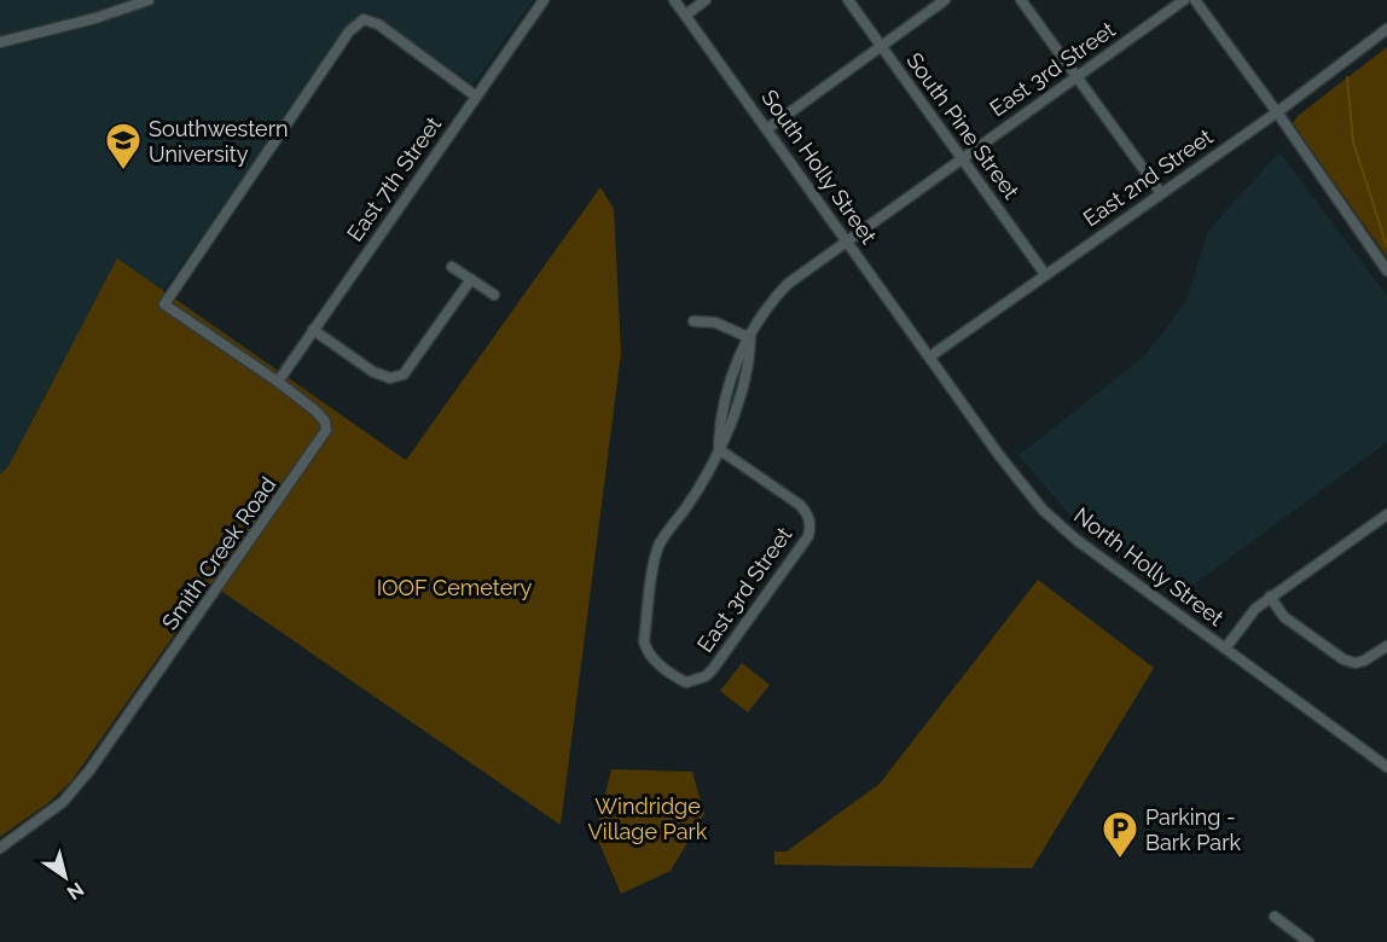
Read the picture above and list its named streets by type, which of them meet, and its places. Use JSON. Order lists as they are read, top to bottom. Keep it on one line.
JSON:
{"streets":{"street":["East 3rd Street","South Pine Street","South Holly Street","East 2nd Street","East 7th Street","Smith Creek Road","North Holly Street"]},"crossings":[["East 3rd Street","South Pine Street"],["East 3rd Street","South Holly Street"],["South Pine Street","East 2nd Street"],["South Holly Street","East 2nd Street"],["South Holly Street","North Holly Street"],["East 2nd Street","North Holly Street"],["East 7th Street","Smith Creek Road"]],"parks":["IOOF Cemetery","Windridge Village Park"],"places":{"school or university":["Southwestern University"],"parking":["Parking - Bark Park"]},"north":"bottom right"}
